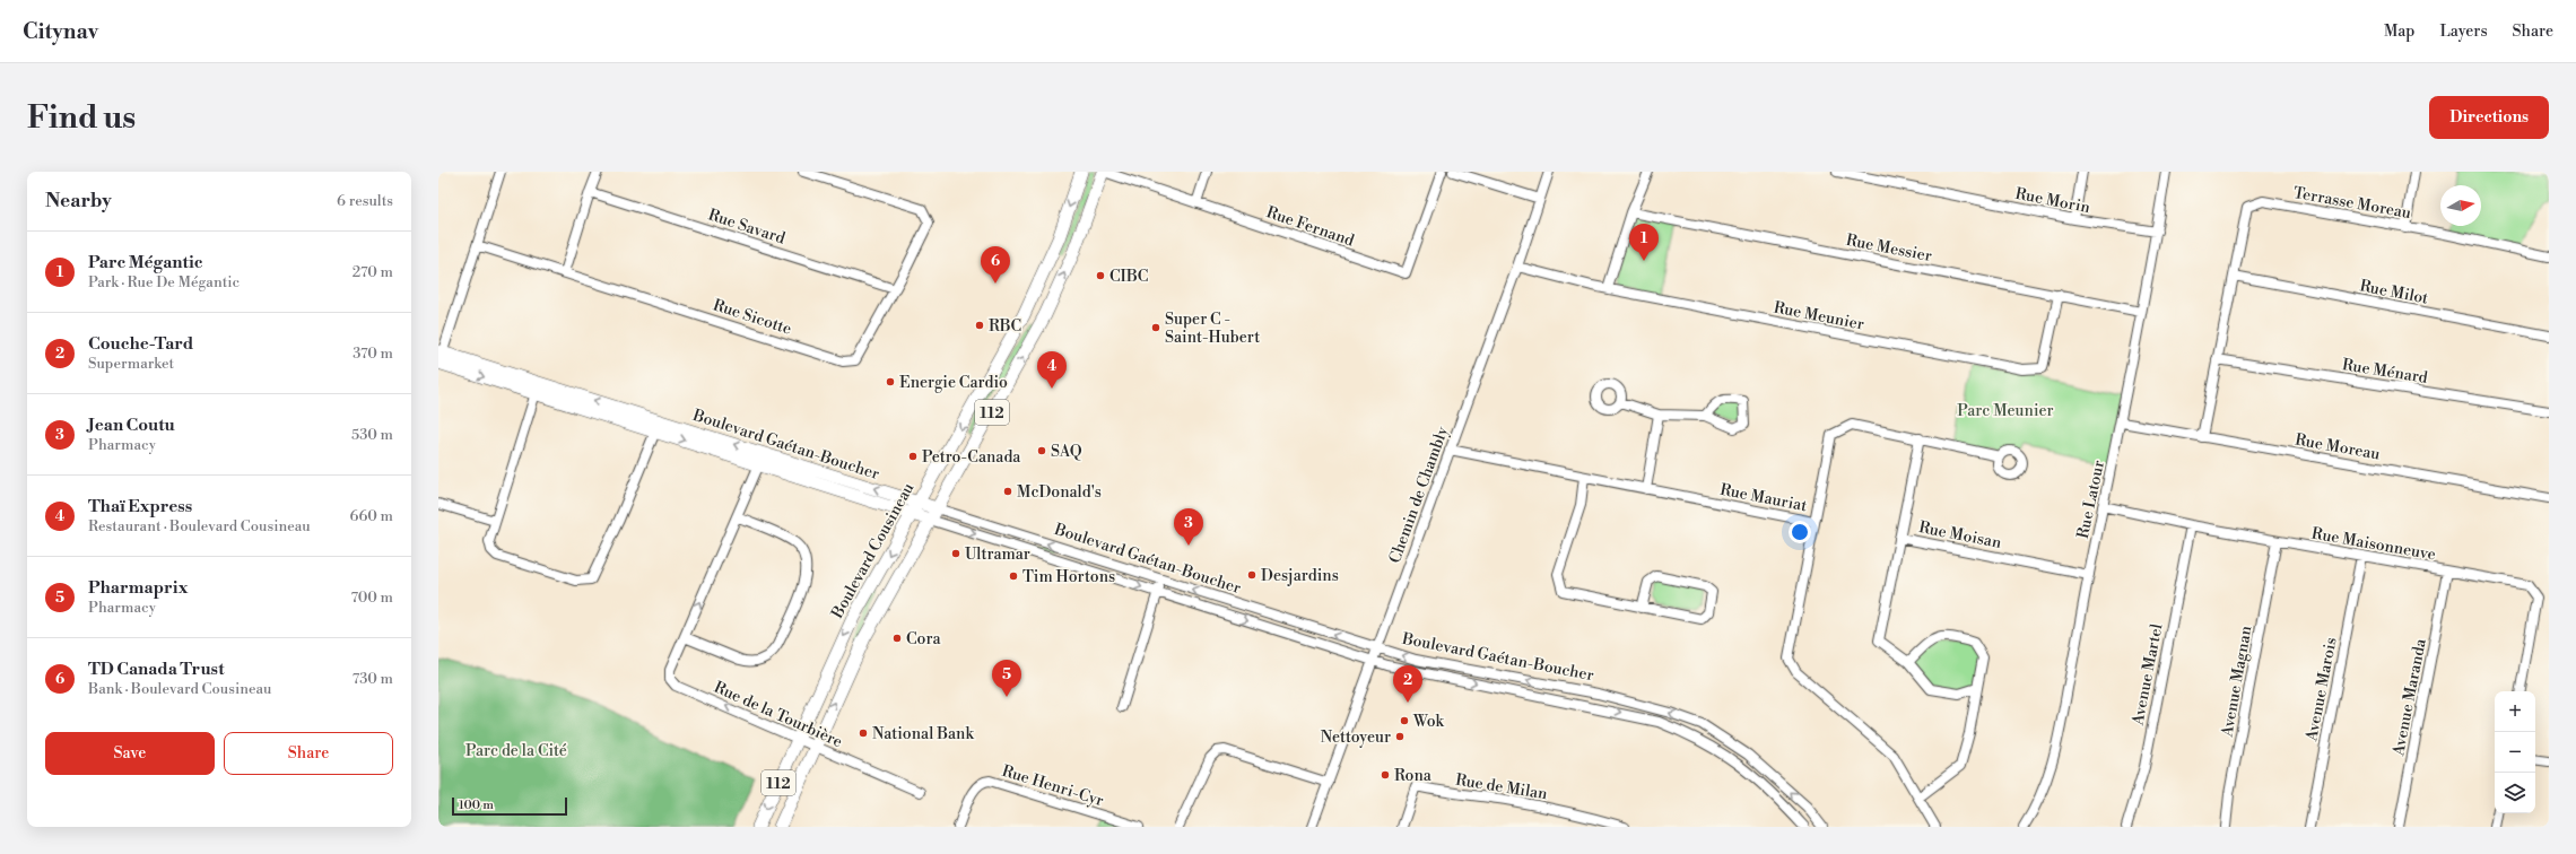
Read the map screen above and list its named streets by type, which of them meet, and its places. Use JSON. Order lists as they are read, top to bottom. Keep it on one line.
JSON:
{"streets":{"main road":["112","Boulevard Gaétan-Boucher","Boulevard Cousineau"],"street":["Rue Morin","Terrasse Moreau","Rue Savard","Rue Fernand","Rue Messier","Rue Milot","Rue Meunier","Rue Sicotte","Rue Ménard","Rue Moreau","Chemin de Chambly","Rue Mauriat","Rue Latour","Rue Moisan","Rue Maisonneuve","Avenue Martel","Avenue Magnan","Avenue Marois","Avenue Maranda","Rue de la Tourbière","Rue Henri-Cyr","Rue de Milan"]},"crossings":[["Rue Morin","Rue Latour"],["Terrasse Moreau","Rue Milot"],["Terrasse Moreau","Rue Ménard"],["Terrasse Moreau","Rue Moreau"],["Rue Savard","Rue Sicotte"],["Rue Fernand","112"],["Rue Messier","Rue Meunier"],["Rue Messier","Rue Latour"],["Rue Meunier","Chemin de Chambly"],["112","Boulevard Gaétan-Boucher"],["112","Rue de la Tourbière"],["Boulevard Gaétan-Boucher","Chemin de Chambly"],["Boulevard Gaétan-Boucher","Boulevard Cousineau"],["Boulevard Gaétan-Boucher","Rue de la Tourbière"],["Rue Moreau","Rue Latour"],["Chemin de Chambly","Rue Mauriat"],["Rue Mauriat","Rue Moisan"],["Rue Latour","Rue Moisan"],["Rue Latour","Rue Maisonneuve"],["Rue Maisonneuve","Avenue Martel"],["Rue Maisonneuve","Avenue Magnan"],["Rue Maisonneuve","Avenue Marois"],["Rue Maisonneuve","Avenue Maranda"],["Boulevard Cousineau","Rue de la Tourbière"]],"parks":["Parc Meunier","Parc de la Cité"],"places":["CIBC","RBC","Super C - Saint-Hubert","Energie Cardio","SAQ","Petro-Canada","McDonald's","Ultramar","Desjardins","Tim Hortons","Cora","Wok","National Bank","Nettoyeur","Rona"],"scale_bar":"100 m","north":"right","page":{"header":"Citynav","nav":["Map","Layers","Share"],"buttons":["Directions",["Save","Share"]],"title":"Find us","heading":["Nearby","6 results"],"pins":["1","6","4","3","5","2"],"list":[{"mark":"1","name":"Parc Mégantic","note":"Park · Rue De Mégantic","value":"270 m"},{"mark":"2","name":"Couche-Tard","note":"Supermarket","value":"370 m"},{"mark":"3","name":"Jean Coutu","note":"Pharmacy","value":"530 m"},{"mark":"4","name":"Thaï Express","note":"Restaurant · Boulevard Cousineau","value":"660 m"},{"mark":"5","name":"Pharmaprix","note":"Pharmacy","value":"700 m"},{"mark":"6","name":"TD Canada Trust","note":"Bank · Boulevard Cousineau","value":"730 m"}],"map_buttons":["+","−"],"scale":"100 m"}}
